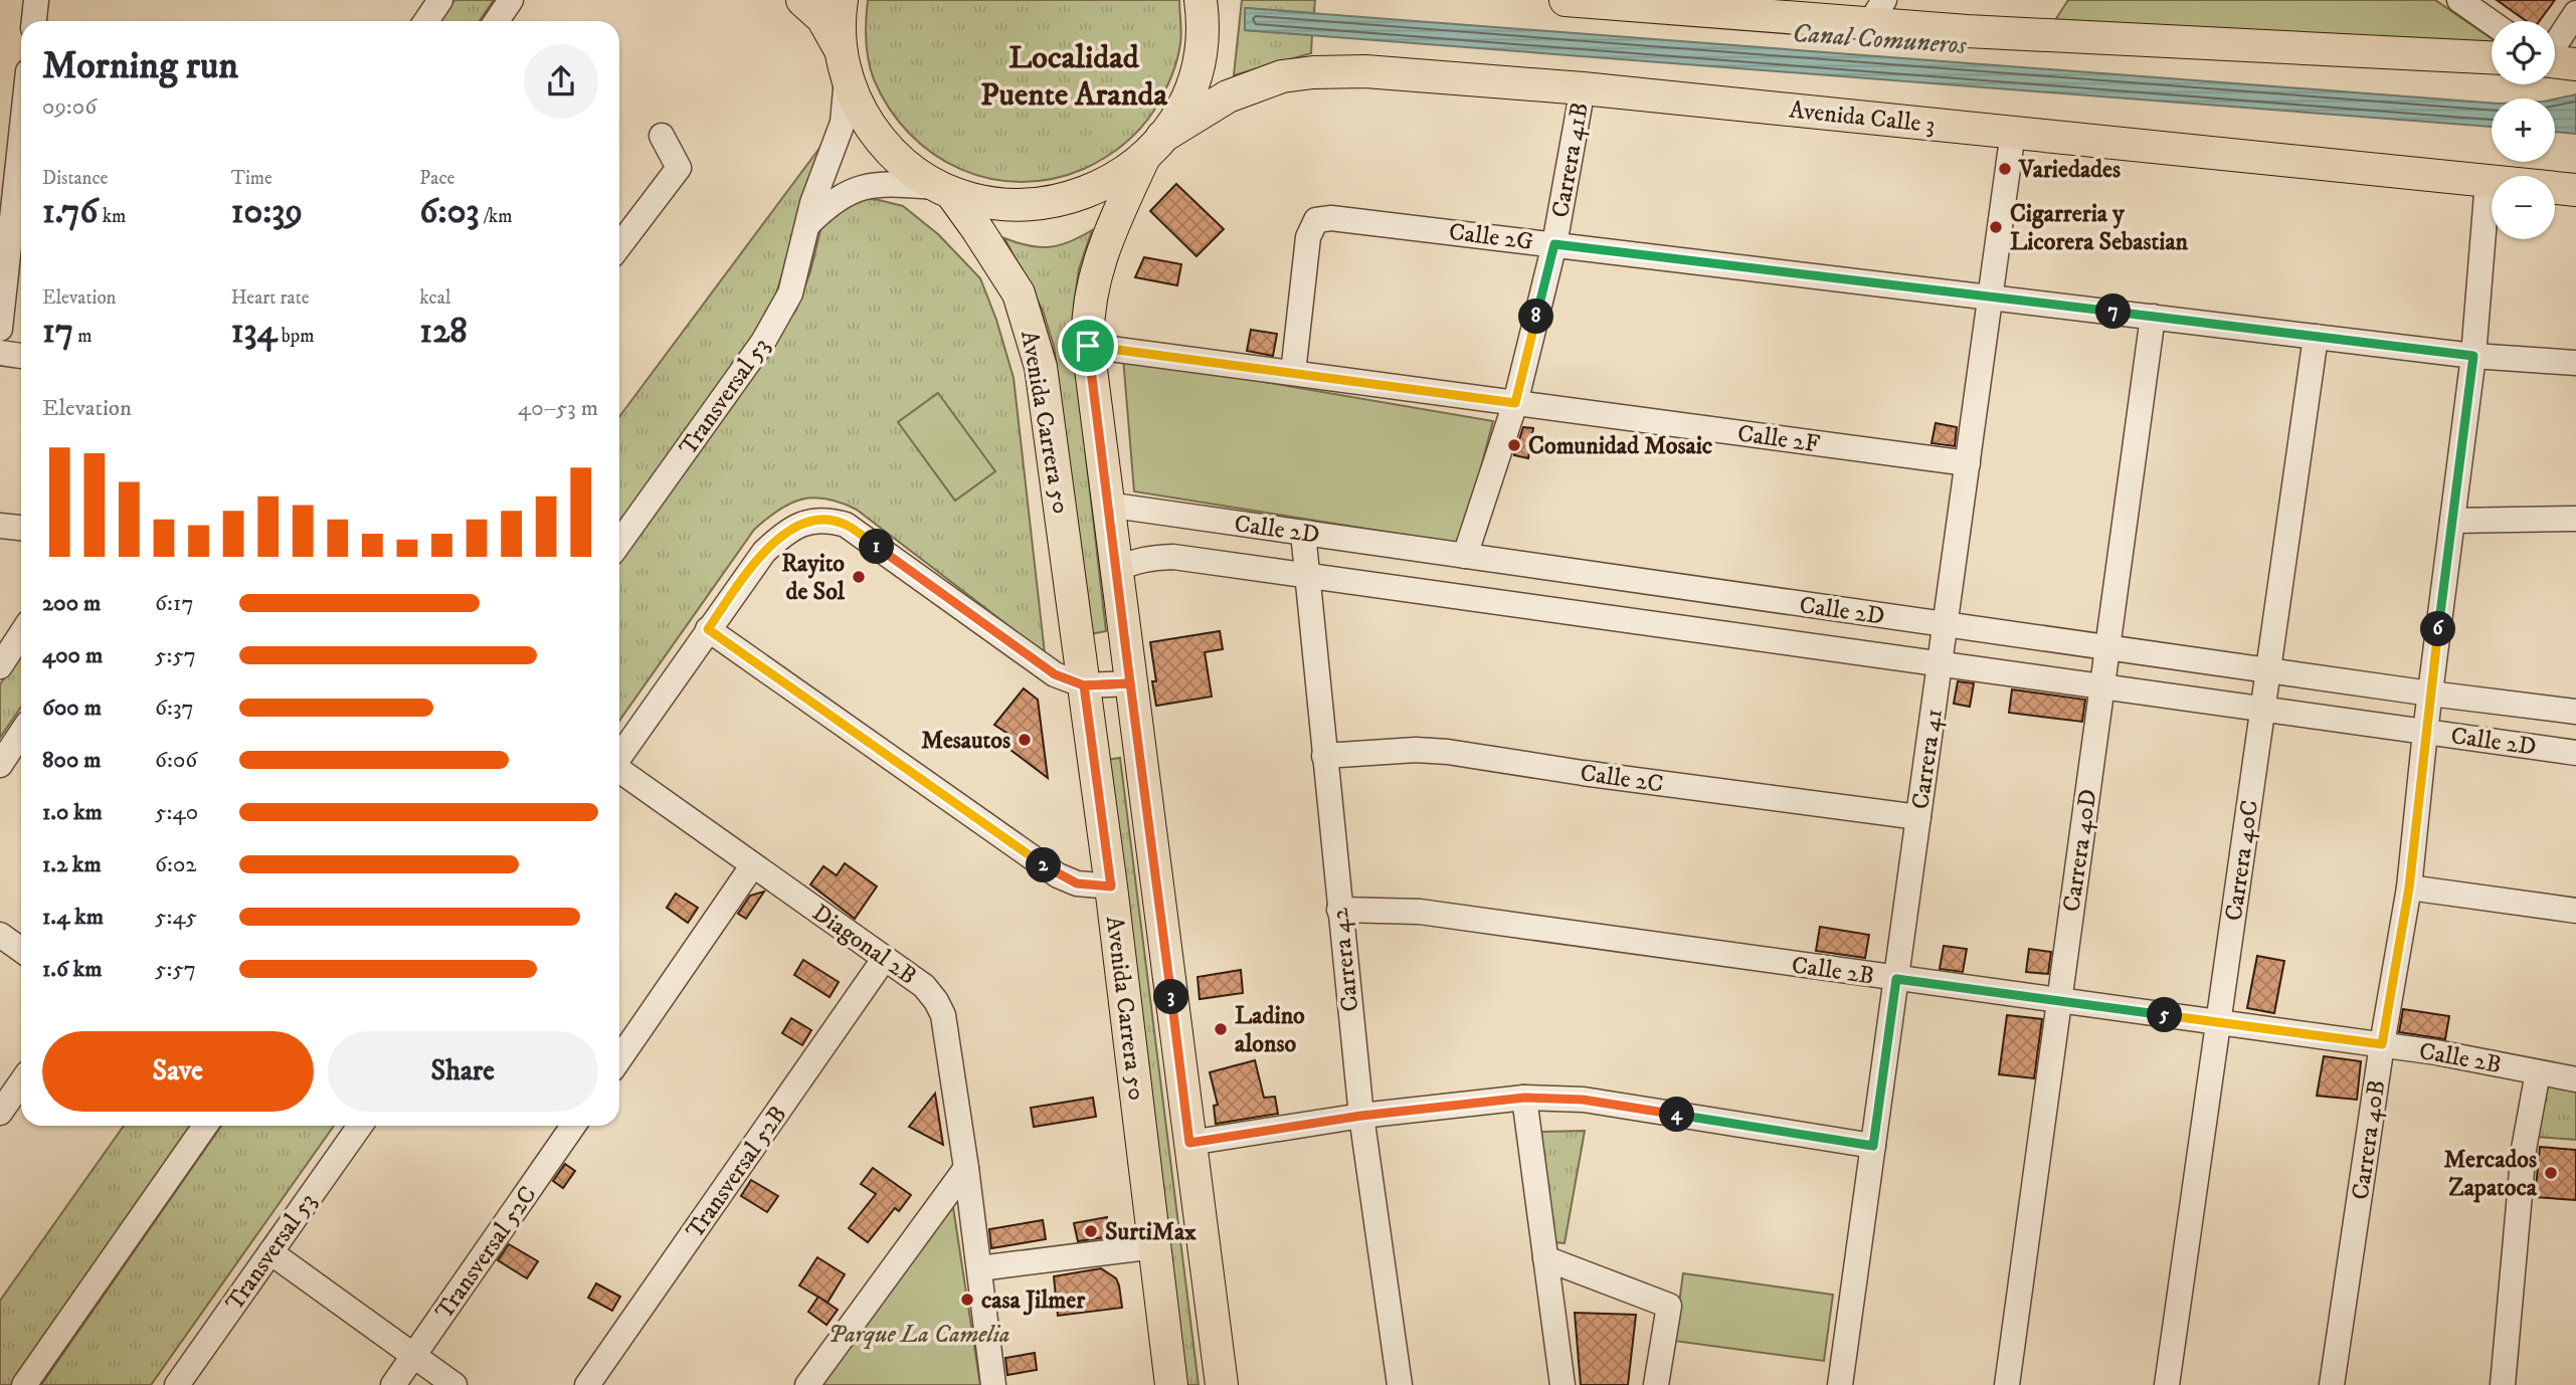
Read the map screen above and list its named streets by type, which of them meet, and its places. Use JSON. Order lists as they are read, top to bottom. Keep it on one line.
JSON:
{"streets":{"main road":["Avenida Calle 3","Avenida Carrera 50"],"street":["Carrera 41B","Calle 2G","Transversal 53","Calle 2F","Calle 2D","Carrera 41","Calle 2C","Carrera 40D","Carrera 40C","Diagonal 2B","Carrera 42","Calle 2B","Carrera 40B","Transversal 52B","Transversal 52C"]},"crossings":[["Avenida Calle 3","Carrera 41B"],["Avenida Calle 3","Avenida Carrera 50"],["Avenida Calle 3","Carrera 41"],["Avenida Calle 3","Carrera 40B"],["Carrera 41B","Calle 2G"],["Carrera 41B","Calle 2F"],["Carrera 41B","Calle 2D"],["Calle 2G","Calle 2F"],["Calle 2G","Carrera 41"],["Calle 2G","Carrera 40D"],["Calle 2G","Carrera 40C"],["Calle 2G","Carrera 40B"],["Avenida Carrera 50","Calle 2F"],["Avenida Carrera 50","Calle 2D"],["Calle 2F","Carrera 41"],["Calle 2D","Carrera 41"],["Calle 2D","Carrera 40D"],["Calle 2D","Carrera 40C"],["Calle 2D","Carrera 42"],["Calle 2D","Carrera 40B"],["Carrera 41","Calle 2C"],["Carrera 41","Calle 2B"],["Calle 2C","Carrera 42"],["Carrera 40D","Calle 2B"],["Carrera 40C","Calle 2B"],["Diagonal 2B","Transversal 52B"],["Carrera 42","Calle 2B"],["Calle 2B","Carrera 40B"]],"districts":["Localidad Puente Aranda"],"water":["Canal Comuneros"],"parks":["Parque La Camelia"],"places":["Variedades","Cigarreria y Licorera Sebastian","Comunidad Mosaic","Rayito de Sol","Mesautos","Ladino alonso","Mercados Zapatoca","SurtiMax","casa Jilmer"],"page":{"map_buttons":["+","−"],"heading":["Morning run","09:06"],"stats":[["Distance","1.76 km"],["Time","10:39"],["Pace","6:03 /km"],["Elevation","17 m"],["Heart rate","134 bpm"],["kcal","128"]],"pins":["7","8","1","6","2","3","5","4"],"chart":["Elevation","40–53 m"],"list":[{"name":"200 m","note":"6:17"},{"name":"400 m","note":"5:57"},{"name":"600 m","note":"6:37"},{"name":"800 m","note":"6:06"},{"name":"1.0 km","note":"5:40"},{"name":"1.2 km","note":"6:02"},{"name":"1.4 km","note":"5:45"},{"name":"1.6 km","note":"5:57"}],"buttons":["Save","Share"]}}
